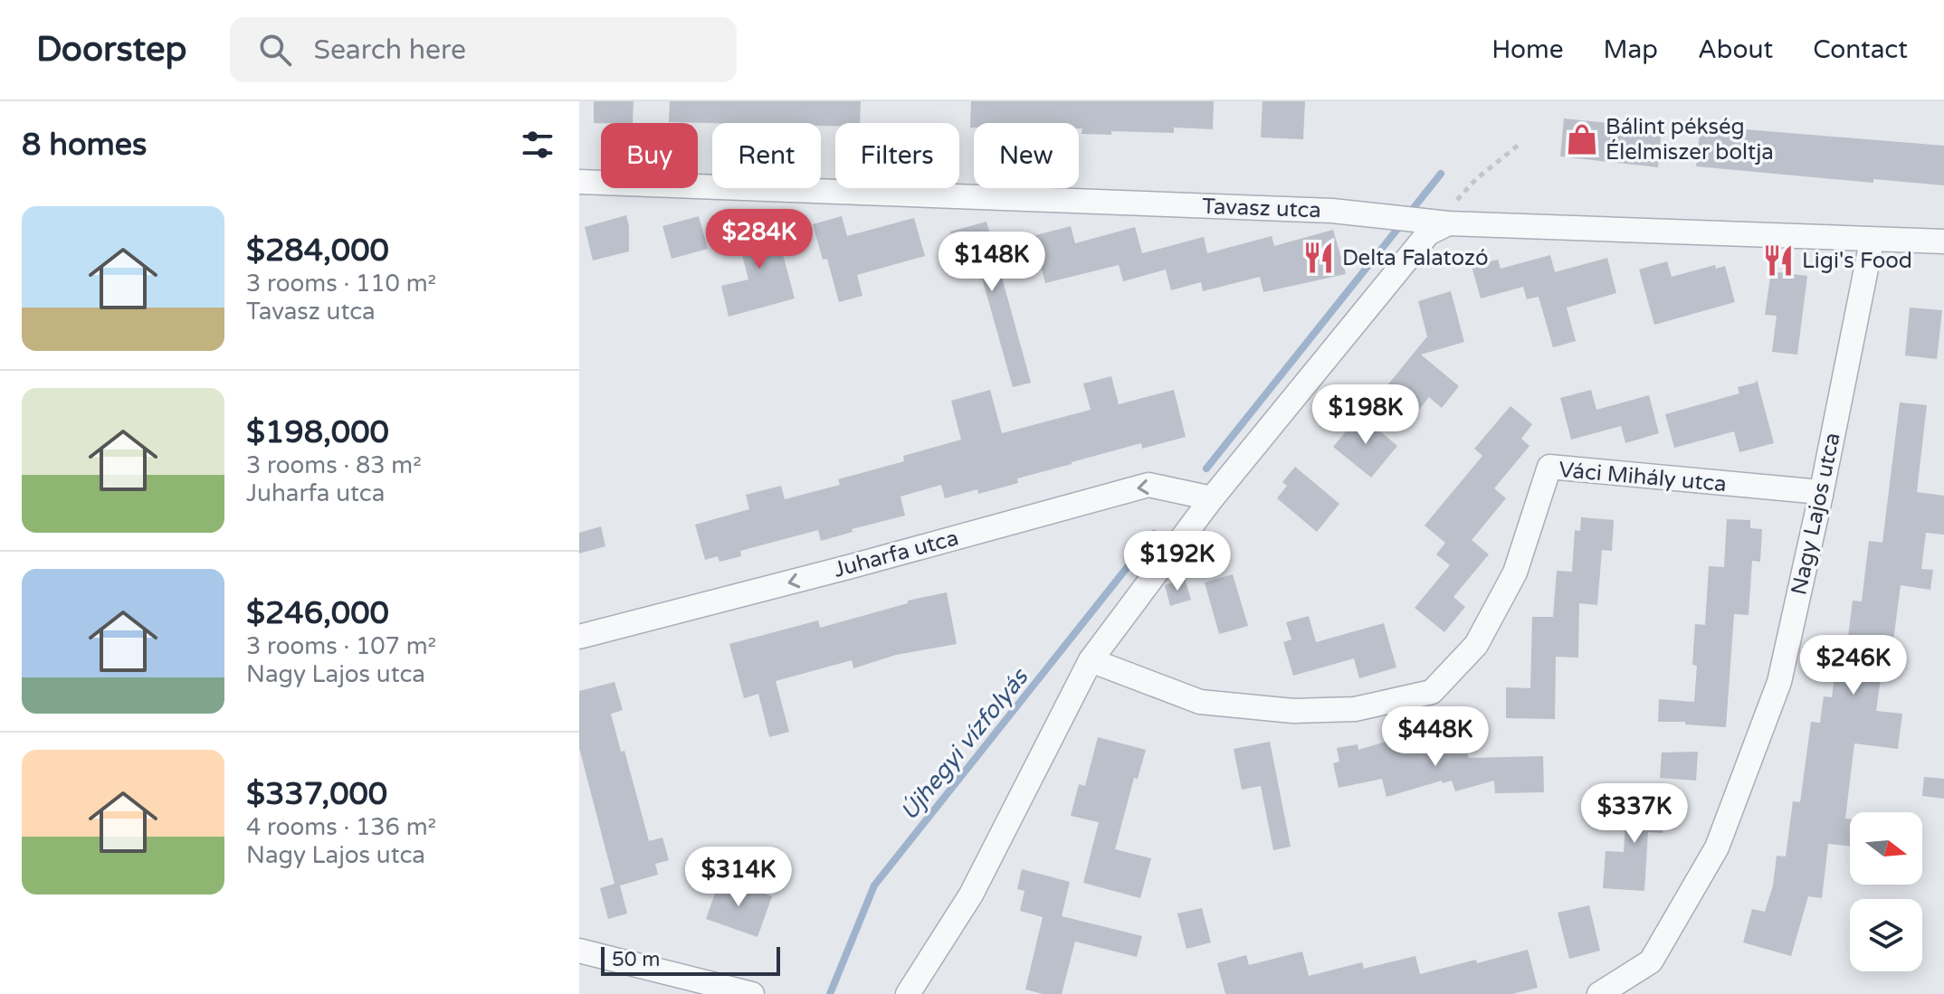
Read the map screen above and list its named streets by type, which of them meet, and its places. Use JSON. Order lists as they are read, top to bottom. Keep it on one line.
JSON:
{"streets":{"street":["Tavasz utca","Váci Mihály utca","Nagy Lajos utca","Juharfa utca"]},"crossings":[["Tavasz utca","Nagy Lajos utca"],["Váci Mihály utca","Nagy Lajos utca"]],"one_way":["Juharfa utca"],"water":["Újhegyi vízfolyás"],"places":{"shop":["Bálint pékség Élelmiszer boltja"],"restaurant":["Delta Falatozó","Ligi's Food"]},"scale_bar":"50 m","north":"right","page":{"header":"Doorstep","search":"Search here","nav":["Home","Map","About","Contact"],"heading":"8 homes","chip":["Buy","Rent","Filters","New"],"list":[{"name":"$284,000","note":"3 rooms · 110 m² · Tavasz utca"},{"name":"$198,000","note":"3 rooms · 83 m² · Juharfa utca"},{"name":"$246,000","note":"3 rooms · 107 m² · Nagy Lajos utca"},{"name":"$337,000","note":"4 rooms · 136 m² · Nagy Lajos utca"}],"price":["$284K","$148K","$198K","$192K","$246K","$448K","$337K","$314K"],"scale":"50 m"}}
